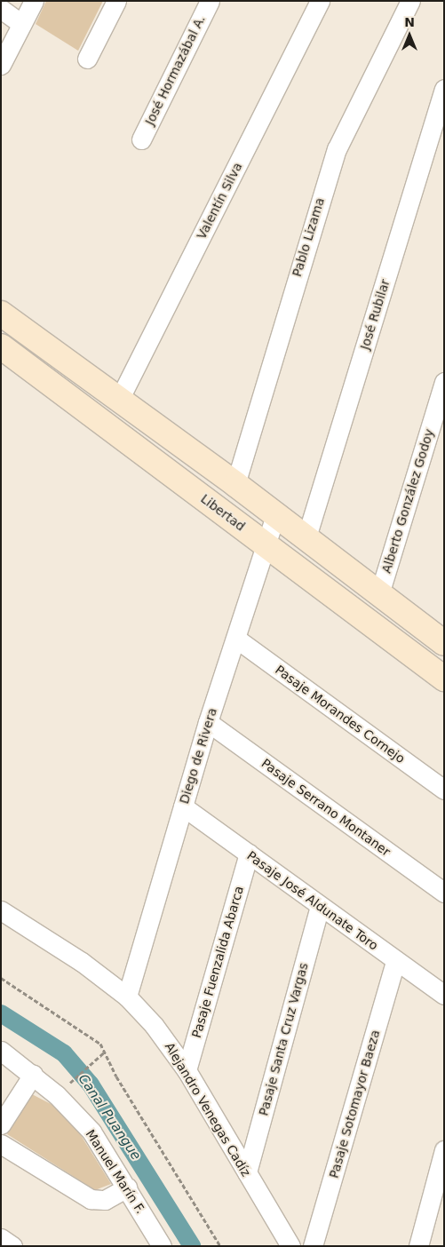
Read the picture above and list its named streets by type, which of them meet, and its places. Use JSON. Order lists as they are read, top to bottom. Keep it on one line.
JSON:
{"streets":{"street":["José Hormazábal A.","Valentín Silva","Pablo Lizama","José Rubilar","Alberto González Godoy","Libertad","Pasaje Morandes Cornejo","Diego de Rivera","Pasaje Serrano Montaner","Pasaje José Aldunate Toro","Pasaje Fuenzalida Abarca","Pasaje Santa Cruz Vargas","Pasaje Sotomayor Baeza","Alejandro Venegas Cadíz","Manuel Marín F."]},"crossings":[["Libertad","Diego de Rivera"],["Pasaje Morandes Cornejo","Diego de Rivera"],["Diego de Rivera","Pasaje Serrano Montaner"],["Diego de Rivera","Pasaje José Aldunate Toro"],["Diego de Rivera","Alejandro Venegas Cadíz"],["Pasaje José Aldunate Toro","Pasaje Fuenzalida Abarca"],["Pasaje José Aldunate Toro","Pasaje Santa Cruz Vargas"],["Pasaje José Aldunate Toro","Pasaje Sotomayor Baeza"],["Pasaje Fuenzalida Abarca","Alejandro Venegas Cadíz"],["Pasaje Santa Cruz Vargas","Alejandro Venegas Cadíz"]],"water":["Canal Puangue"],"north":"top"}
